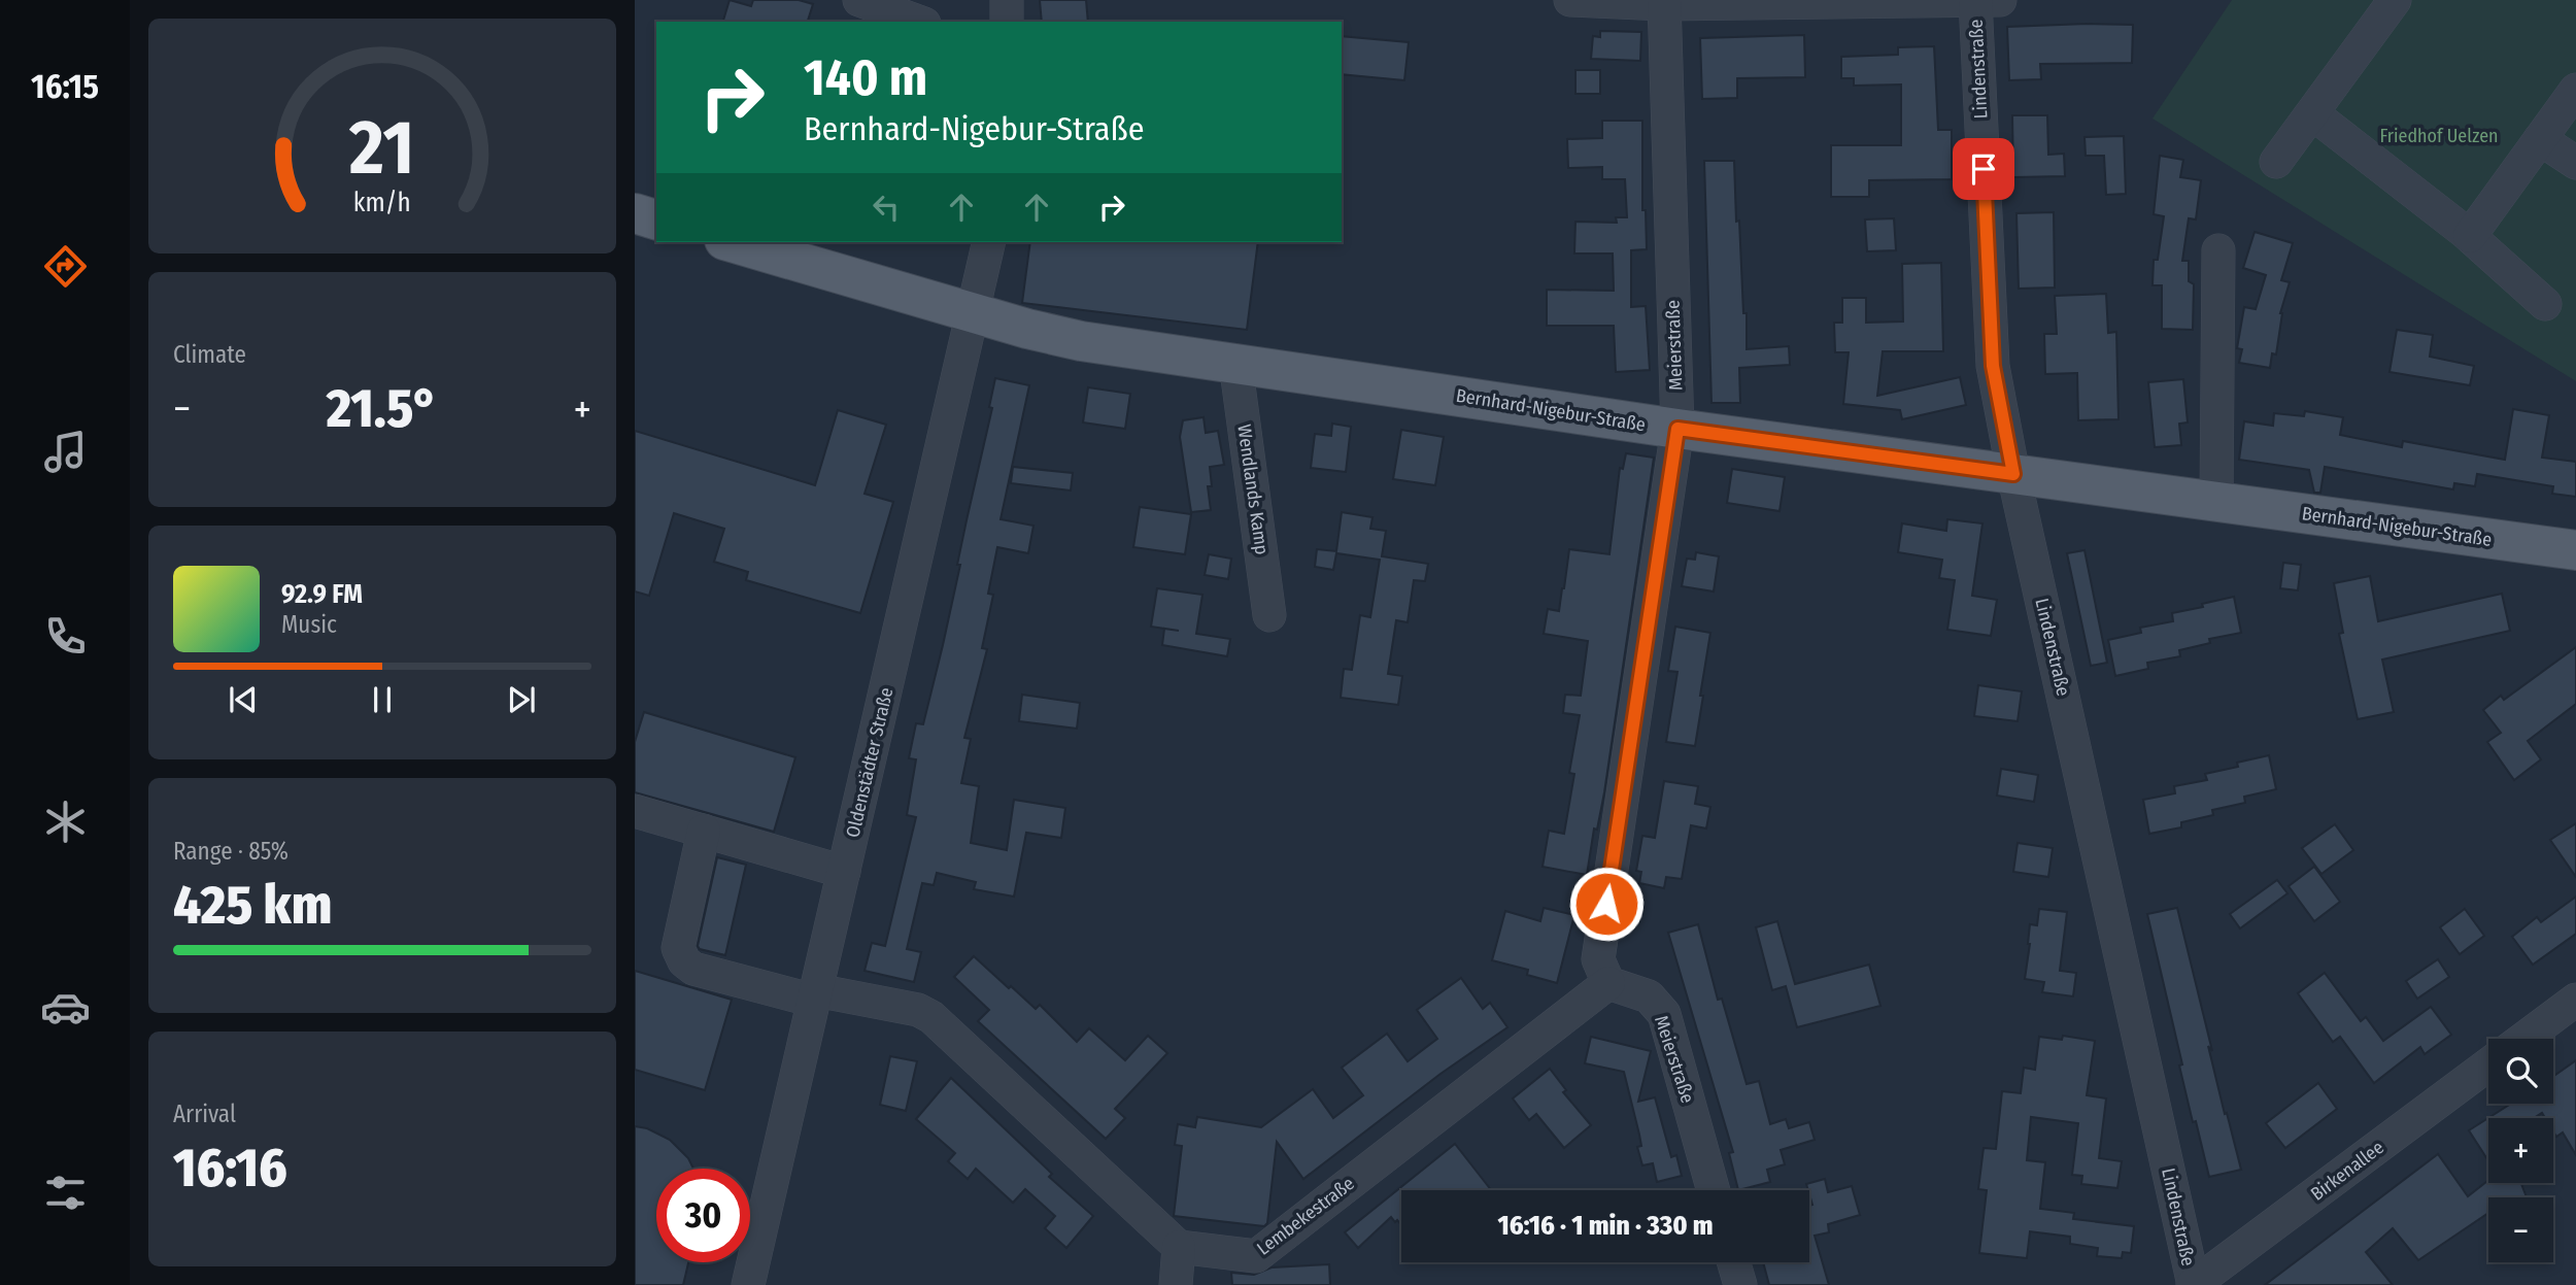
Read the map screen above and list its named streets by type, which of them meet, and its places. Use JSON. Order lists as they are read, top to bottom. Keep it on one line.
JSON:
{"streets":{"main road":["Bernhard-Nigebur-Straße"],"street":["Lindenstraße","Meierstraße","Wendlands Kamp","Oldenstädter Straße","Birkenallee","Lembekestraße"]},"crossings":[["Lindenstraße","Bernhard-Nigebur-Straße"],["Lindenstraße","Birkenallee"],["Meierstraße","Bernhard-Nigebur-Straße"],["Meierstraße","Lembekestraße"],["Bernhard-Nigebur-Straße","Wendlands Kamp"],["Bernhard-Nigebur-Straße","Oldenstädter Straße"]],"parks":["Friedhof Uelzen"],"page":{"tabs":"16:15","turn":["140 m","Bernhard-Nigebur-Straße"],"tile":["Climate",["Range · 85%","425 km"],["Arrival","16:16"]],"heat":["−","21.5°","+"],"song":["92.9 FM","Music"],"map_buttons":["+","−"],"limit":"30","trip":"16:16 · 1 min · 330 m","gauge":["21","km/h"]}}
